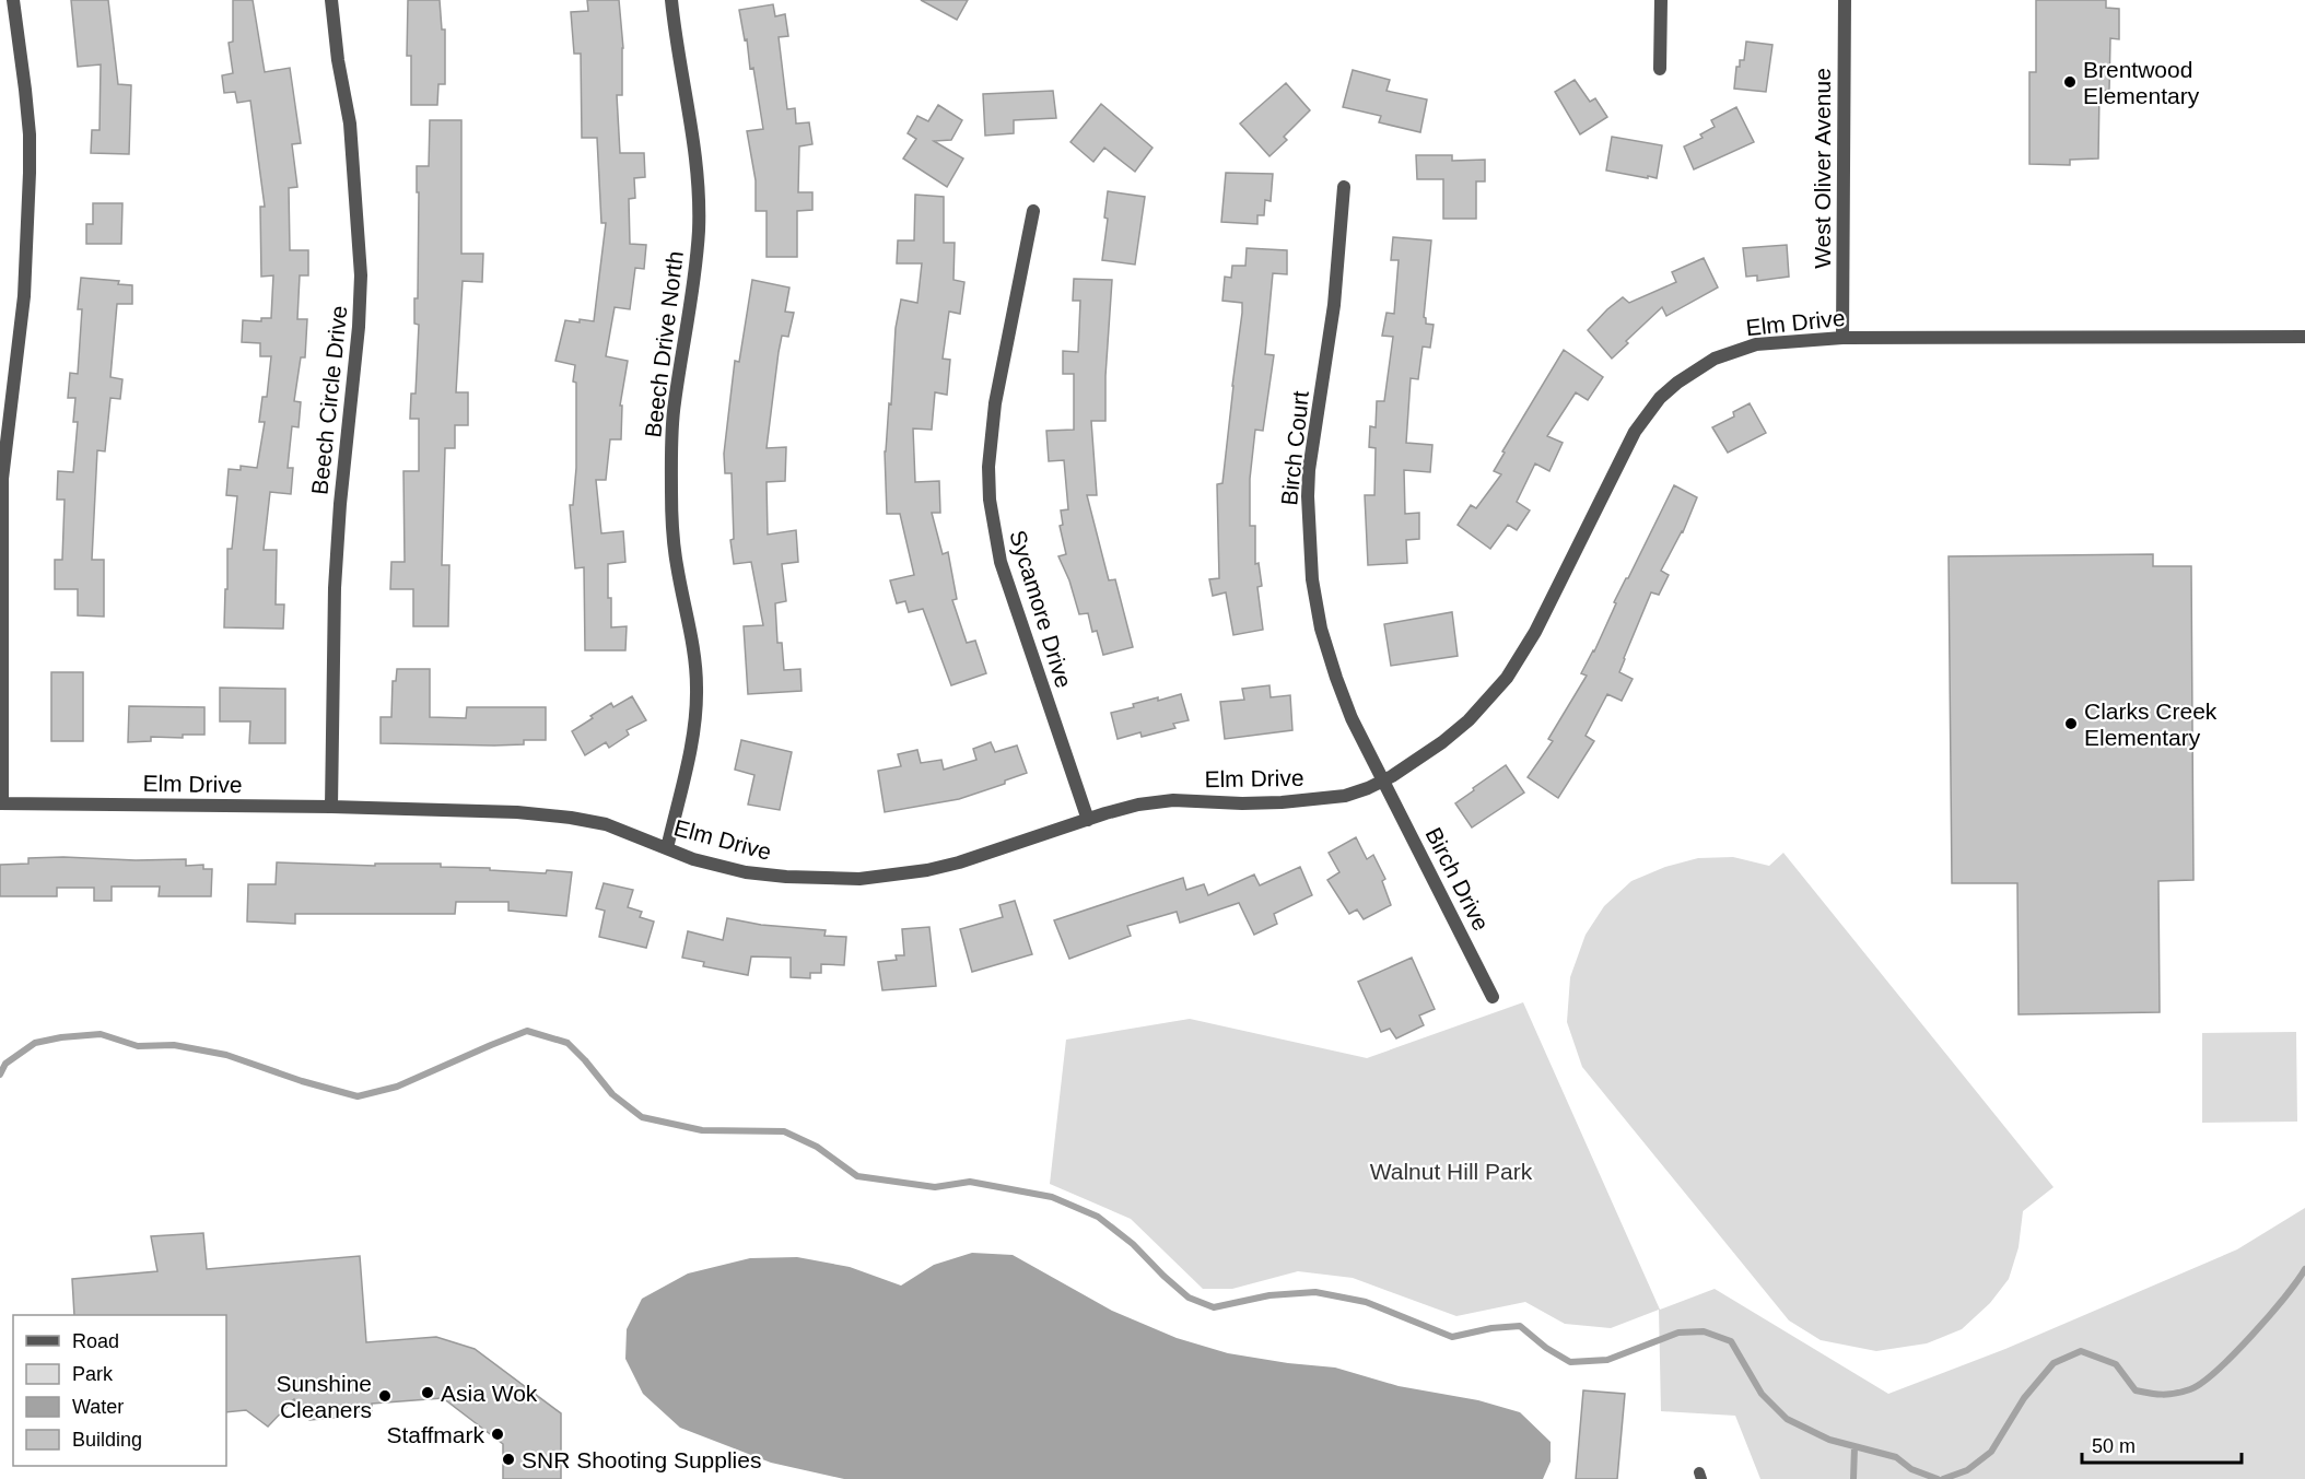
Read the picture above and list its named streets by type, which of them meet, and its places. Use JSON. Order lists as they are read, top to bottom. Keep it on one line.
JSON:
{"streets":{"street":["West Oliver Avenue","Elm Drive","Beech Drive North","Beech Circle Drive","Birch Court","Sycamore Drive","Birch Drive"]},"crossings":[["West Oliver Avenue","Elm Drive"],["Elm Drive","Beech Drive North"],["Elm Drive","Beech Circle Drive"],["Elm Drive","Birch Court"],["Elm Drive","Sycamore Drive"],["Elm Drive","Birch Drive"],["Birch Court","Birch Drive"]],"parks":["Walnut Hill Park"],"places":["Brentwood Elementary","Clarks Creek Elementary","Asia Wok","Sunshine Cleaners","Staffmark","SNR Shooting Supplies"],"legend":["Road","Park","Water","Building"],"scale_bar":"50 m"}
